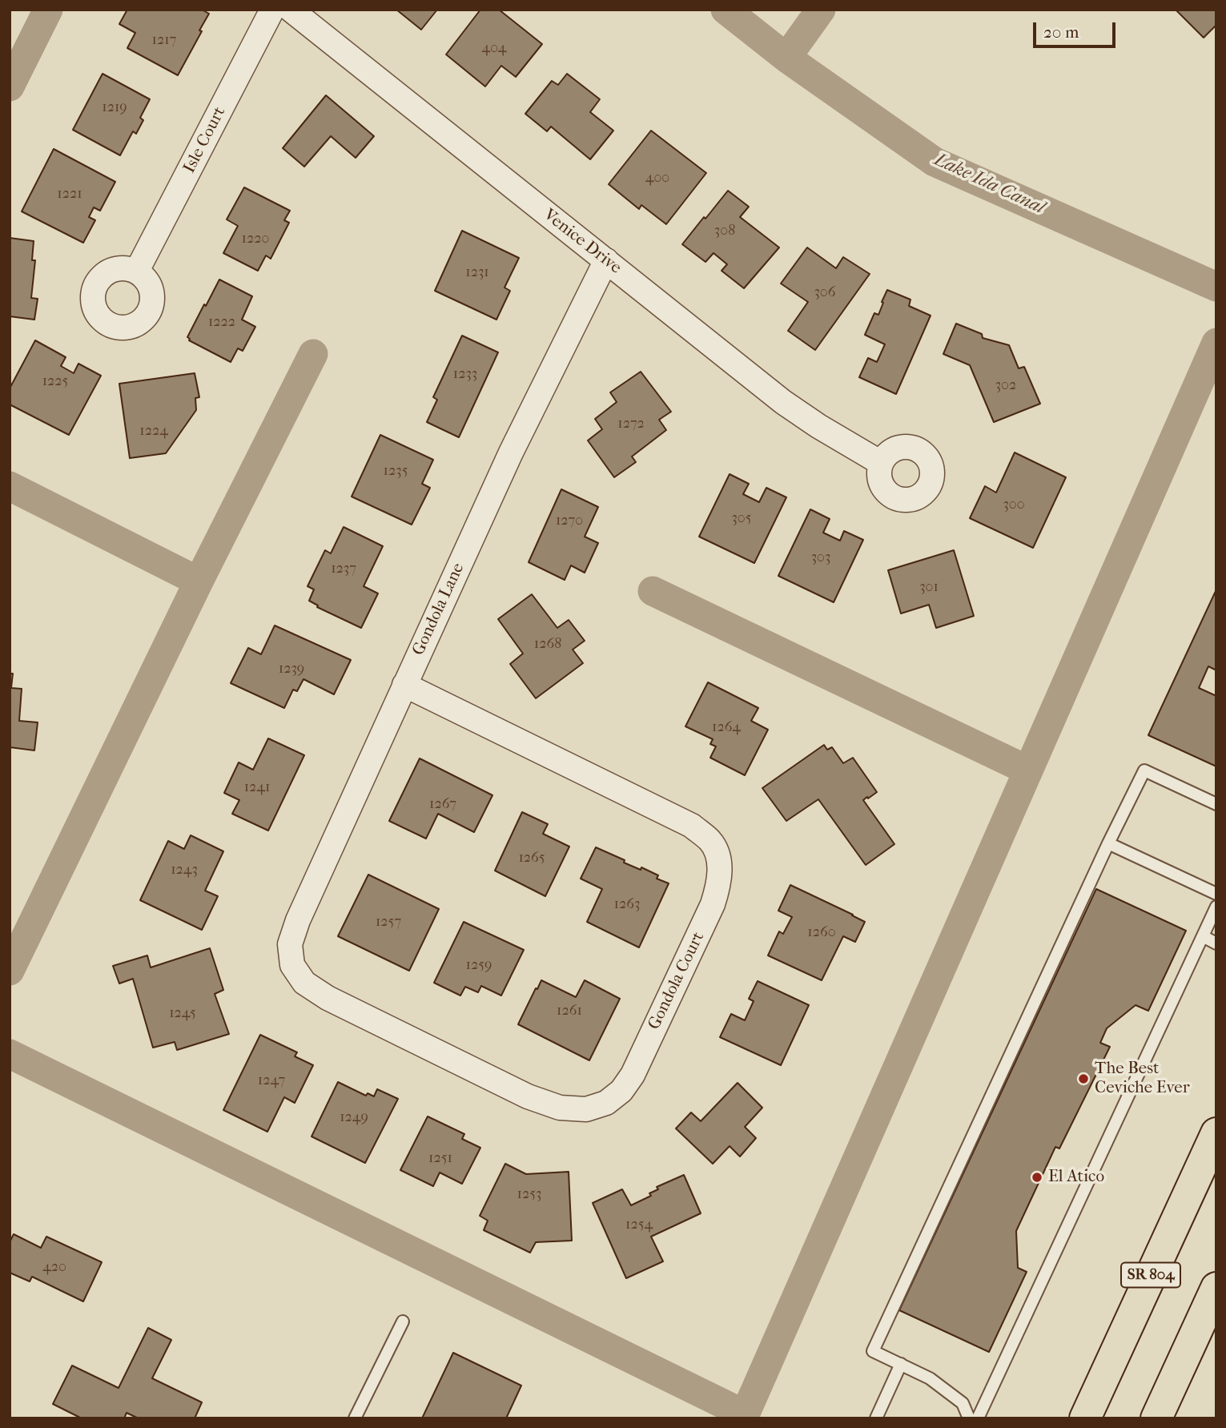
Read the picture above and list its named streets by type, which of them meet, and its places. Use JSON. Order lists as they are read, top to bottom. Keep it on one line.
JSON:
{"streets":{"main road":["SR 804"],"street":["Isle Court","Venice Drive","Gondola Lane","Gondola Court"]},"crossings":[["Venice Drive","Gondola Lane"],["Gondola Lane","Gondola Court"]],"water":["Lake Ida Canal"],"places":["The Best Ceviche Ever","El Atico"],"house_numbers":["1217","404","1219","400","1221","308","1220","1231","306","1222","1233","1225","302","1272","1224","1235","300","305","1270","303","1237","301","1268","1239","1264","1241","1267","1265","1243","1263","1257","1260","1259","1261","1245","1247","1249","1251","1253","1254","420"],"scale_bar":"20 m"}
